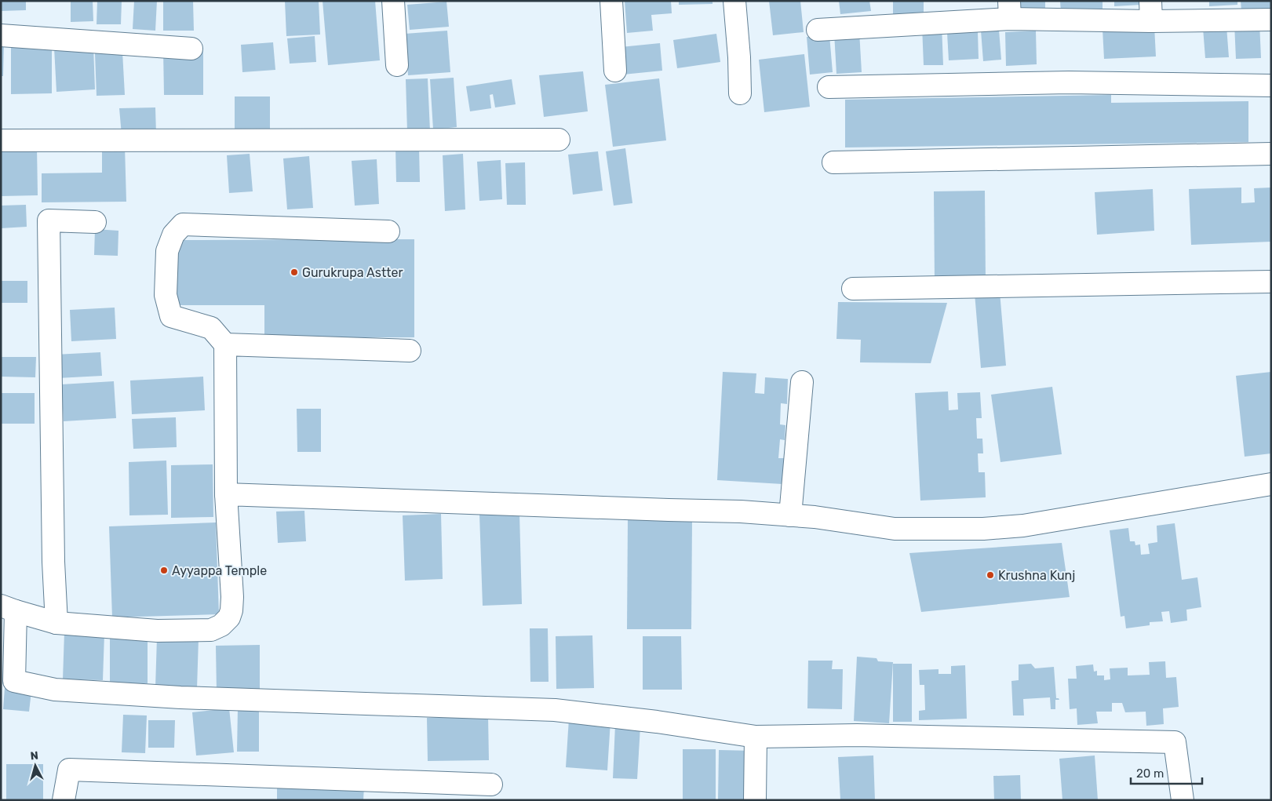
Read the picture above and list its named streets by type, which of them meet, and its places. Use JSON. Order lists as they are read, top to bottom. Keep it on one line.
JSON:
{"places":["Gurukrupa Astter","Ayyappa Temple","Krushna Kunj"],"scale_bar":"20 m","north":"top"}
